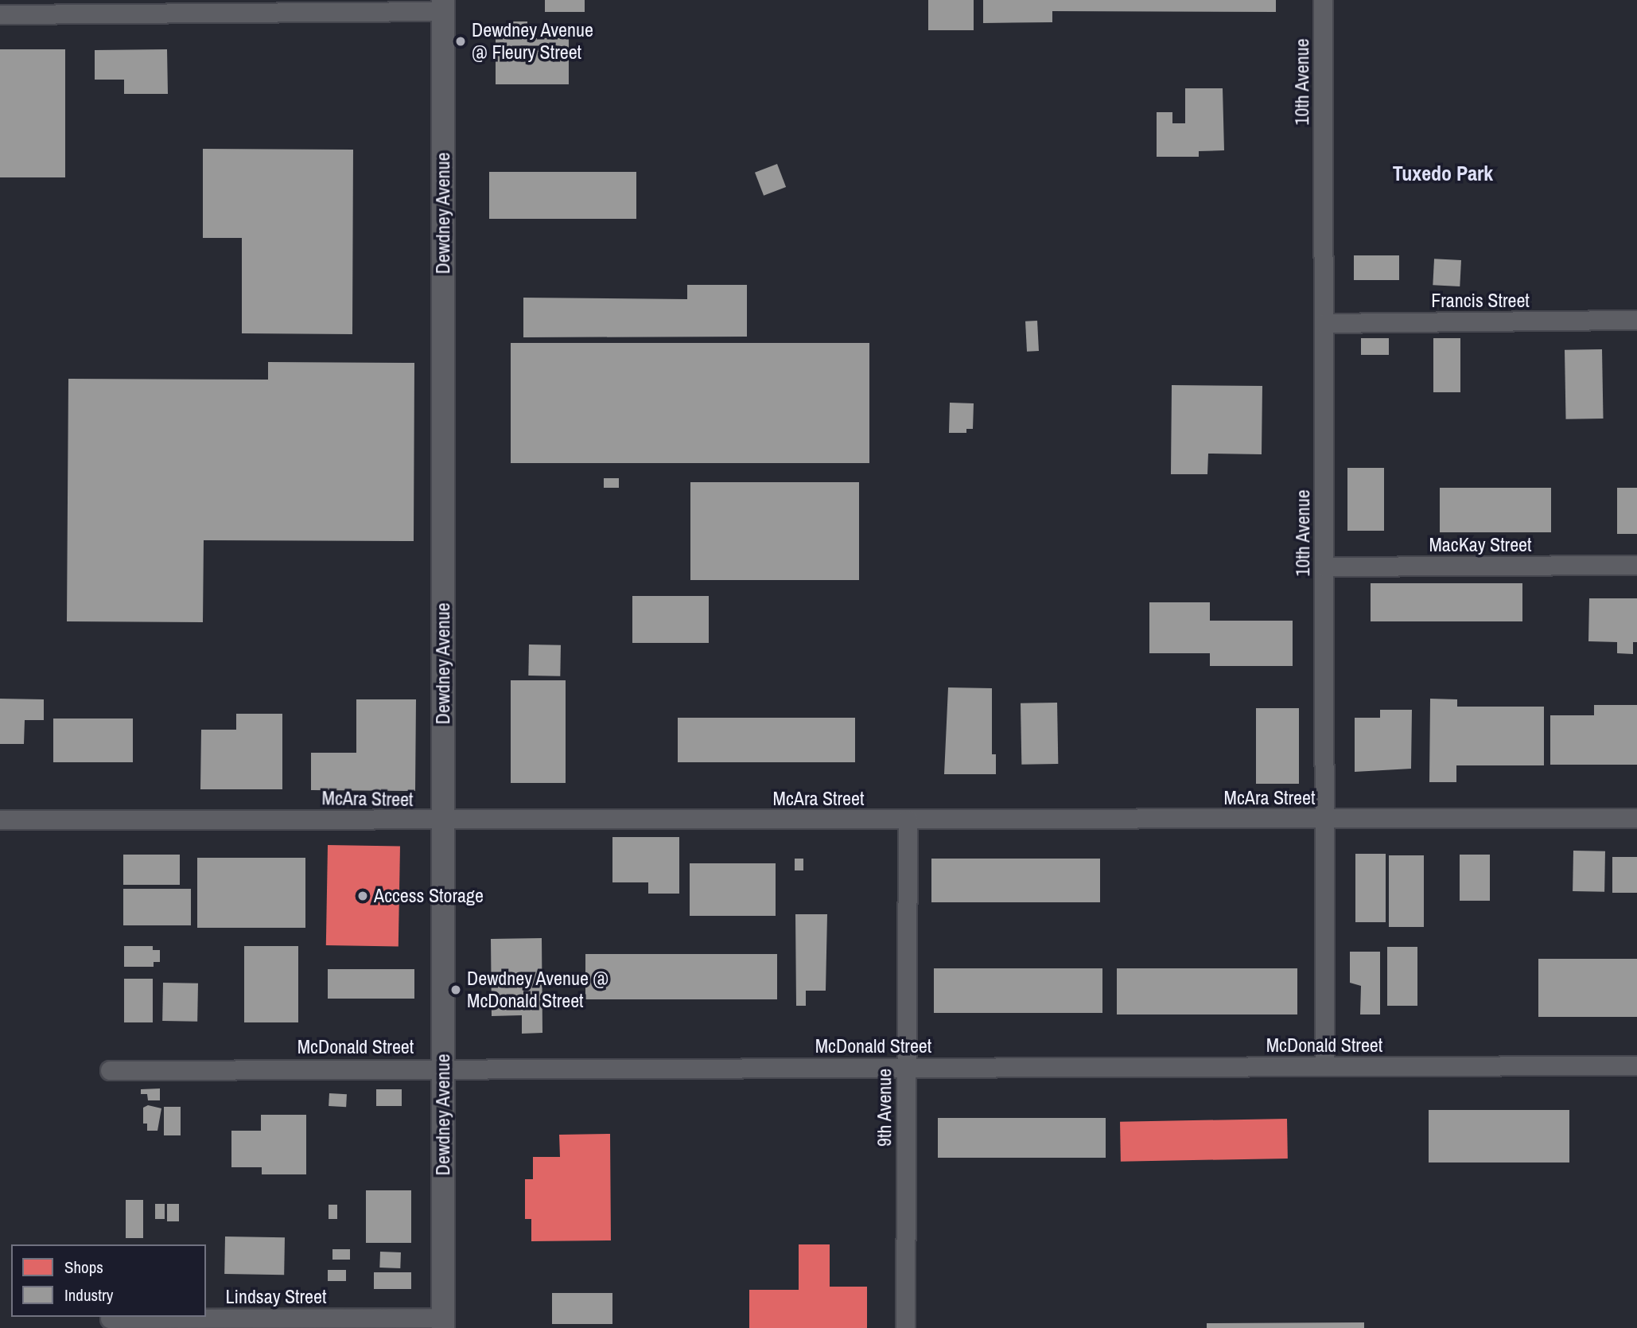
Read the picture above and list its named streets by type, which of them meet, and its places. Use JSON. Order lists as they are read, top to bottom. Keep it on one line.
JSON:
{"streets":{"street":["10th Avenue","Dewdney Avenue","Francis Street","MacKay Street","McAra Street","McDonald Street","9th Avenue","Lindsay Street"]},"crossings":[["10th Avenue","Francis Street"],["10th Avenue","MacKay Street"],["10th Avenue","McAra Street"],["10th Avenue","McDonald Street"],["Dewdney Avenue","McAra Street"],["Dewdney Avenue","McDonald Street"],["Dewdney Avenue","Lindsay Street"],["McAra Street","9th Avenue"],["McDonald Street","9th Avenue"]],"districts":["Tuxedo Park"],"places":["Dewdney Avenue @ Fleury Street","Access Storage","Dewdney Avenue @ McDonald Street"],"legend":["Shops","Industry"]}
